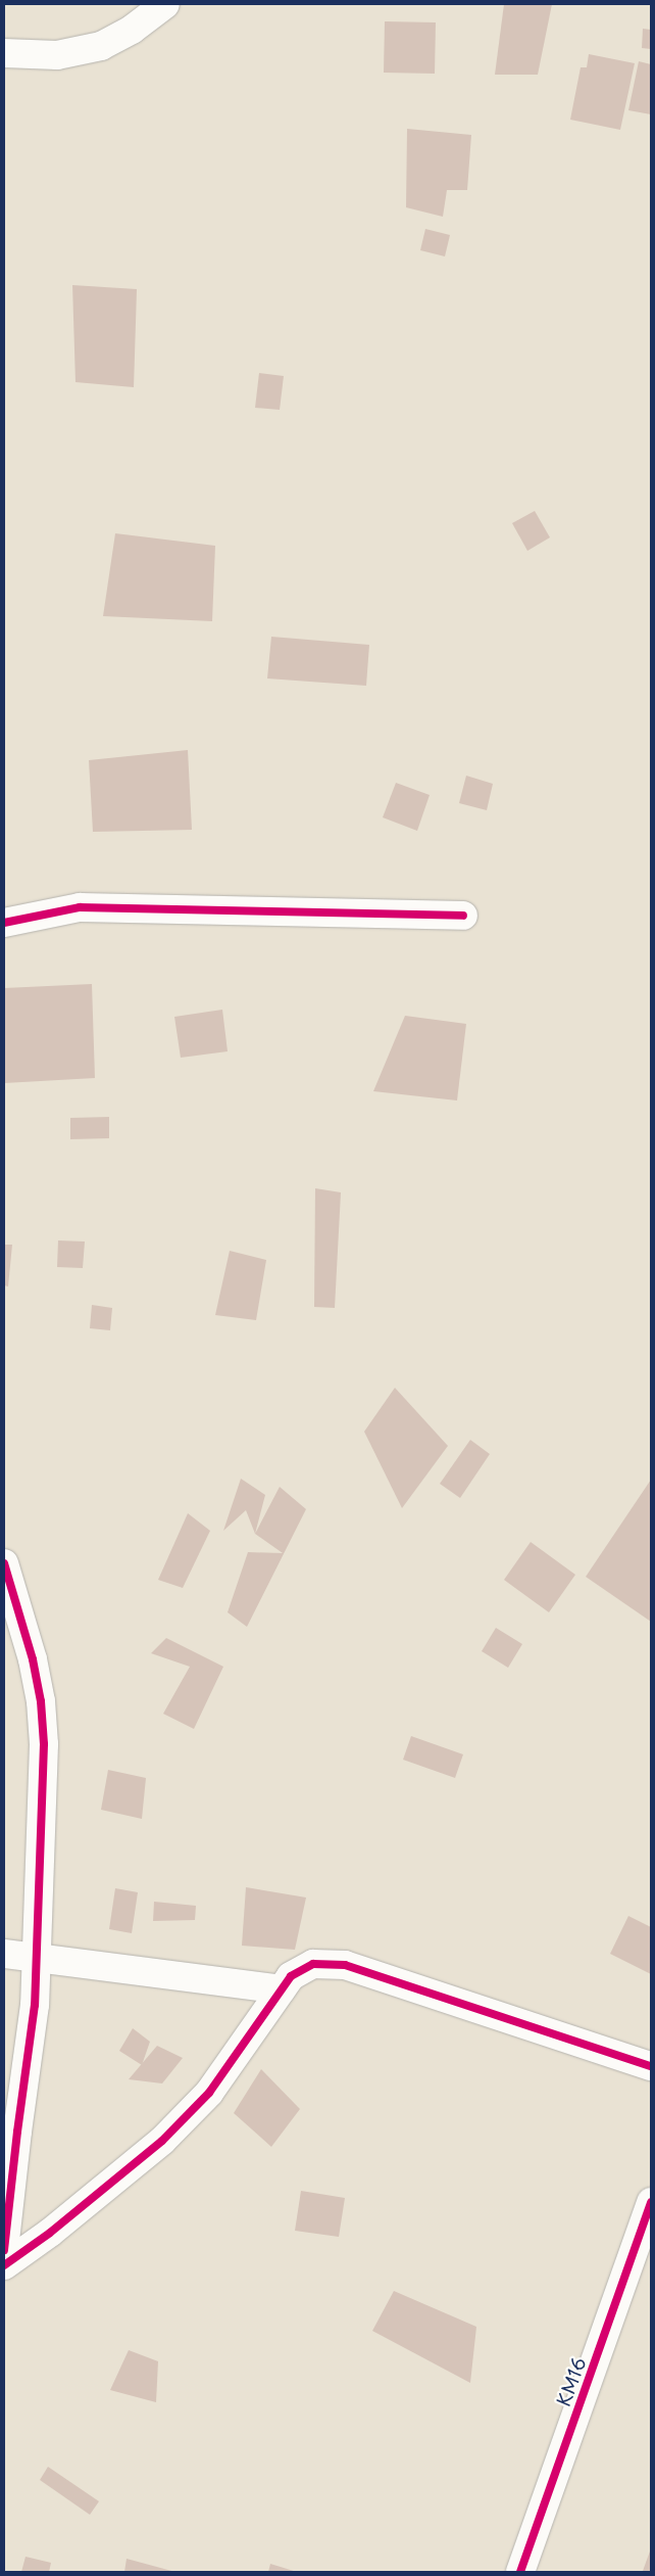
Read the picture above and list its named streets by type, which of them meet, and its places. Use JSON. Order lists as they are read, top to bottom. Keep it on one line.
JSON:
{"streets":{"street":["KM16"]}}
